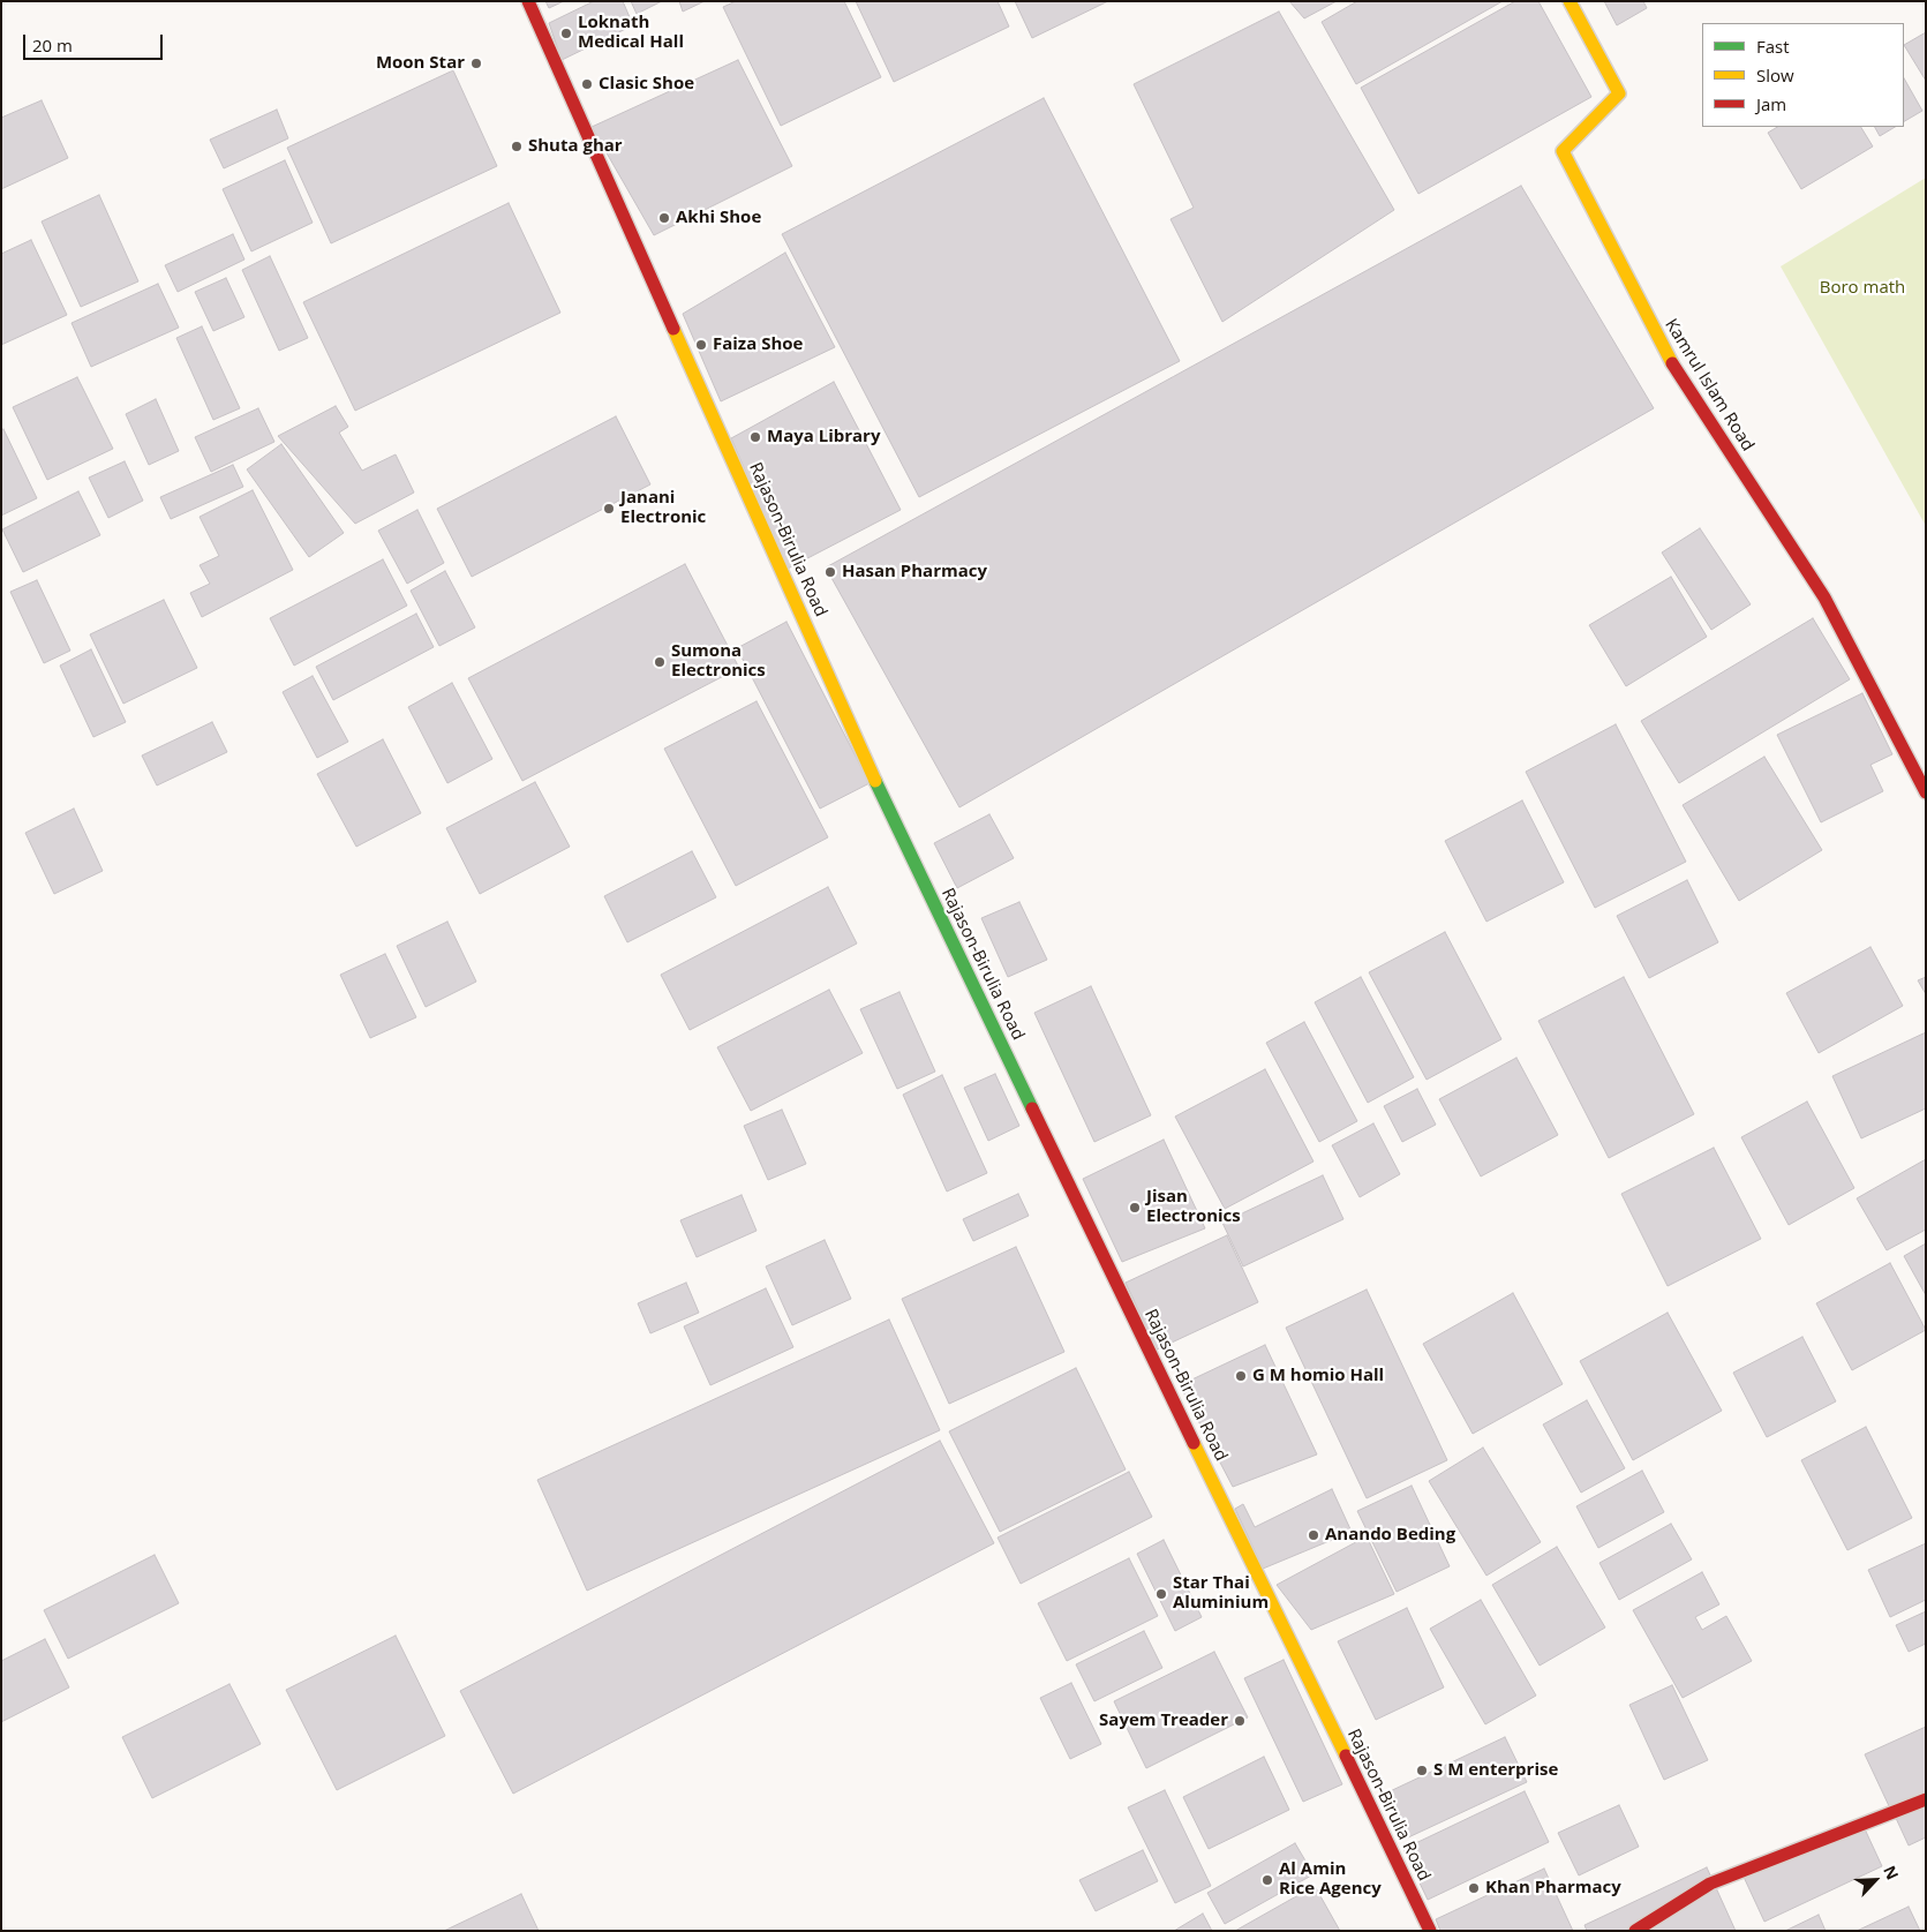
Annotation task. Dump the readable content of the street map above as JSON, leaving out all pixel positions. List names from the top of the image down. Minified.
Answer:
{"streets":{"street":["Kamrul Islam Road","Rajason-Birulia Road"]},"parks":["Boro math"],"places":["Loknath Medical Hall","Moon Star","Clasic Shoe","Shuta ghar","Akhi Shoe","Faiza Shoe","Maya Library","Janani Electronic","Hasan Pharmacy","Sumona Electronics","Jisan Electronics","G M homio Hall","Anando Beding","Star Thai Aluminium","Sayem Treader","S M enterprise","Al Amin Rice Agency","Khan Pharmacy"],"legend":["Fast","Slow","Jam"],"scale_bar":"20 m","north":"top right"}
